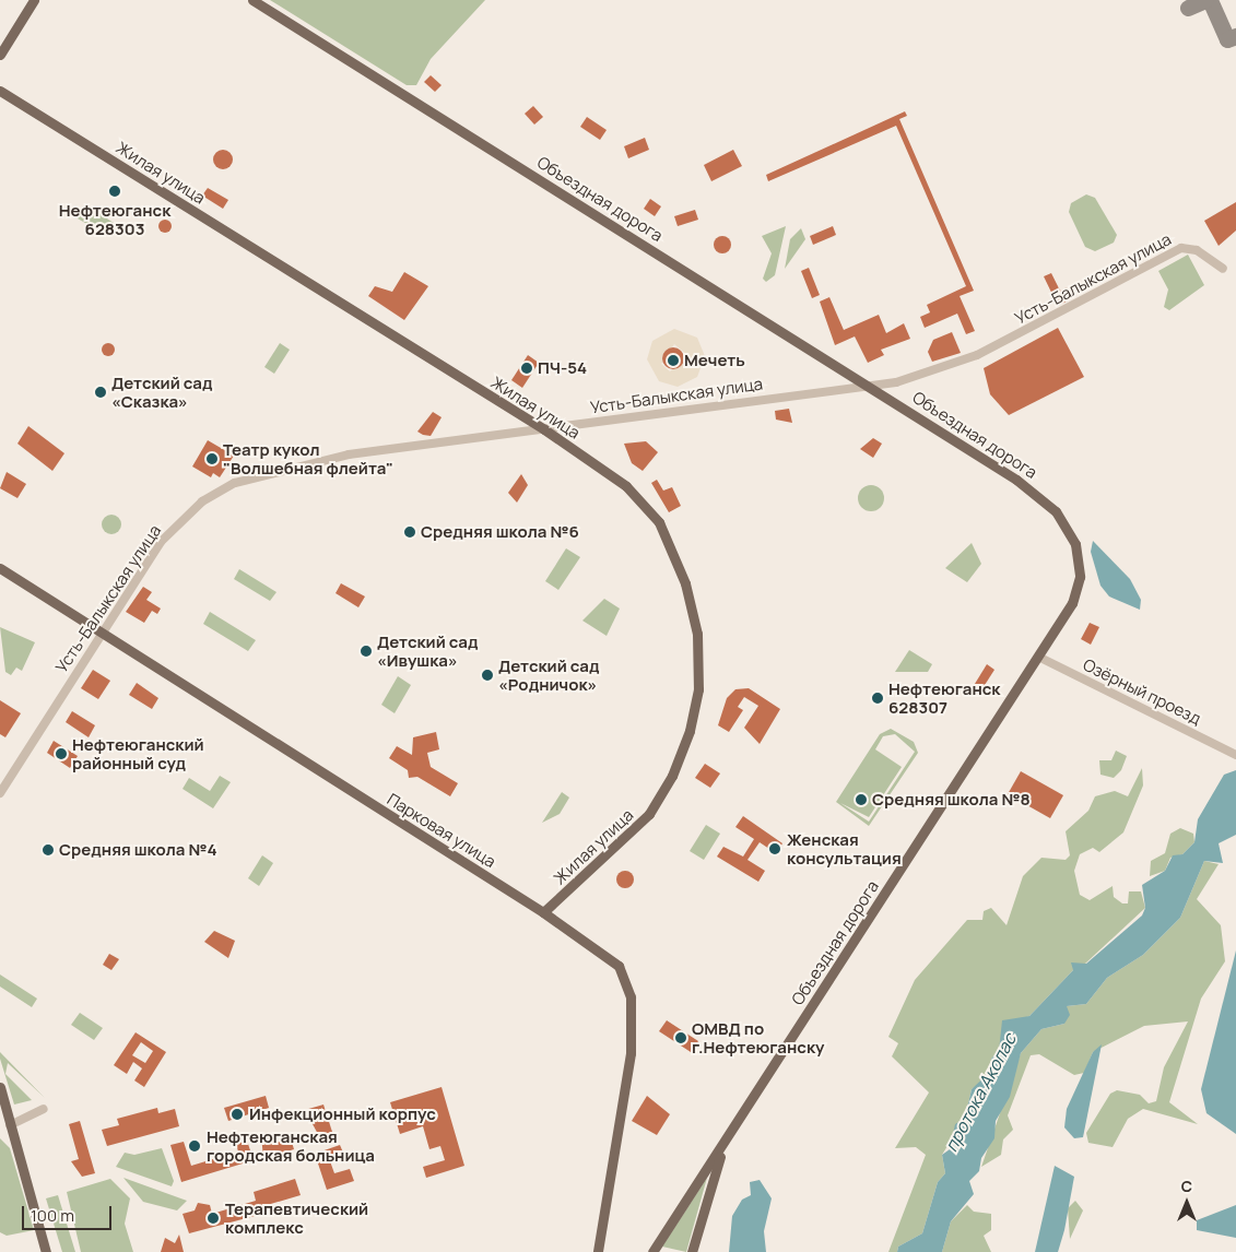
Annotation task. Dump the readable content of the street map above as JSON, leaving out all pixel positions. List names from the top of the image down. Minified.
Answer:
{"streets":{"main road":["Жилая улица","Объездная дорога","Парковая улица"],"street":["Усть-Балыкская улица","Озёрный проезд"]},"crossings":[["Жилая улица","Усть-Балыкская улица"],["Жилая улица","Парковая улица"],["Объездная дорога","Усть-Балыкская улица"],["Объездная дорога","Озёрный проезд"],["Усть-Балыкская улица","Парковая улица"]],"water":["протока Акопас"],"places":["Нефтеюганск 628303","Мечеть","ПЧ-54","Детский сад «Сказка»","Театр кукол \"Волшебная флейта\"","Средняя школа №6","Детский сад «Ивушка»","Детский сад «Родничок»","Нефтеюганск 628307","Нефтеюганский районный суд","Средняя школа №8","Женская консультация","Средняя школа №4","ОМВД по г.Нефтеюганску","Инфекционный корпус","Нефтеюганская городская больница","Терапевтический комплекс"],"scale_bar":"100 m","north":"top"}
